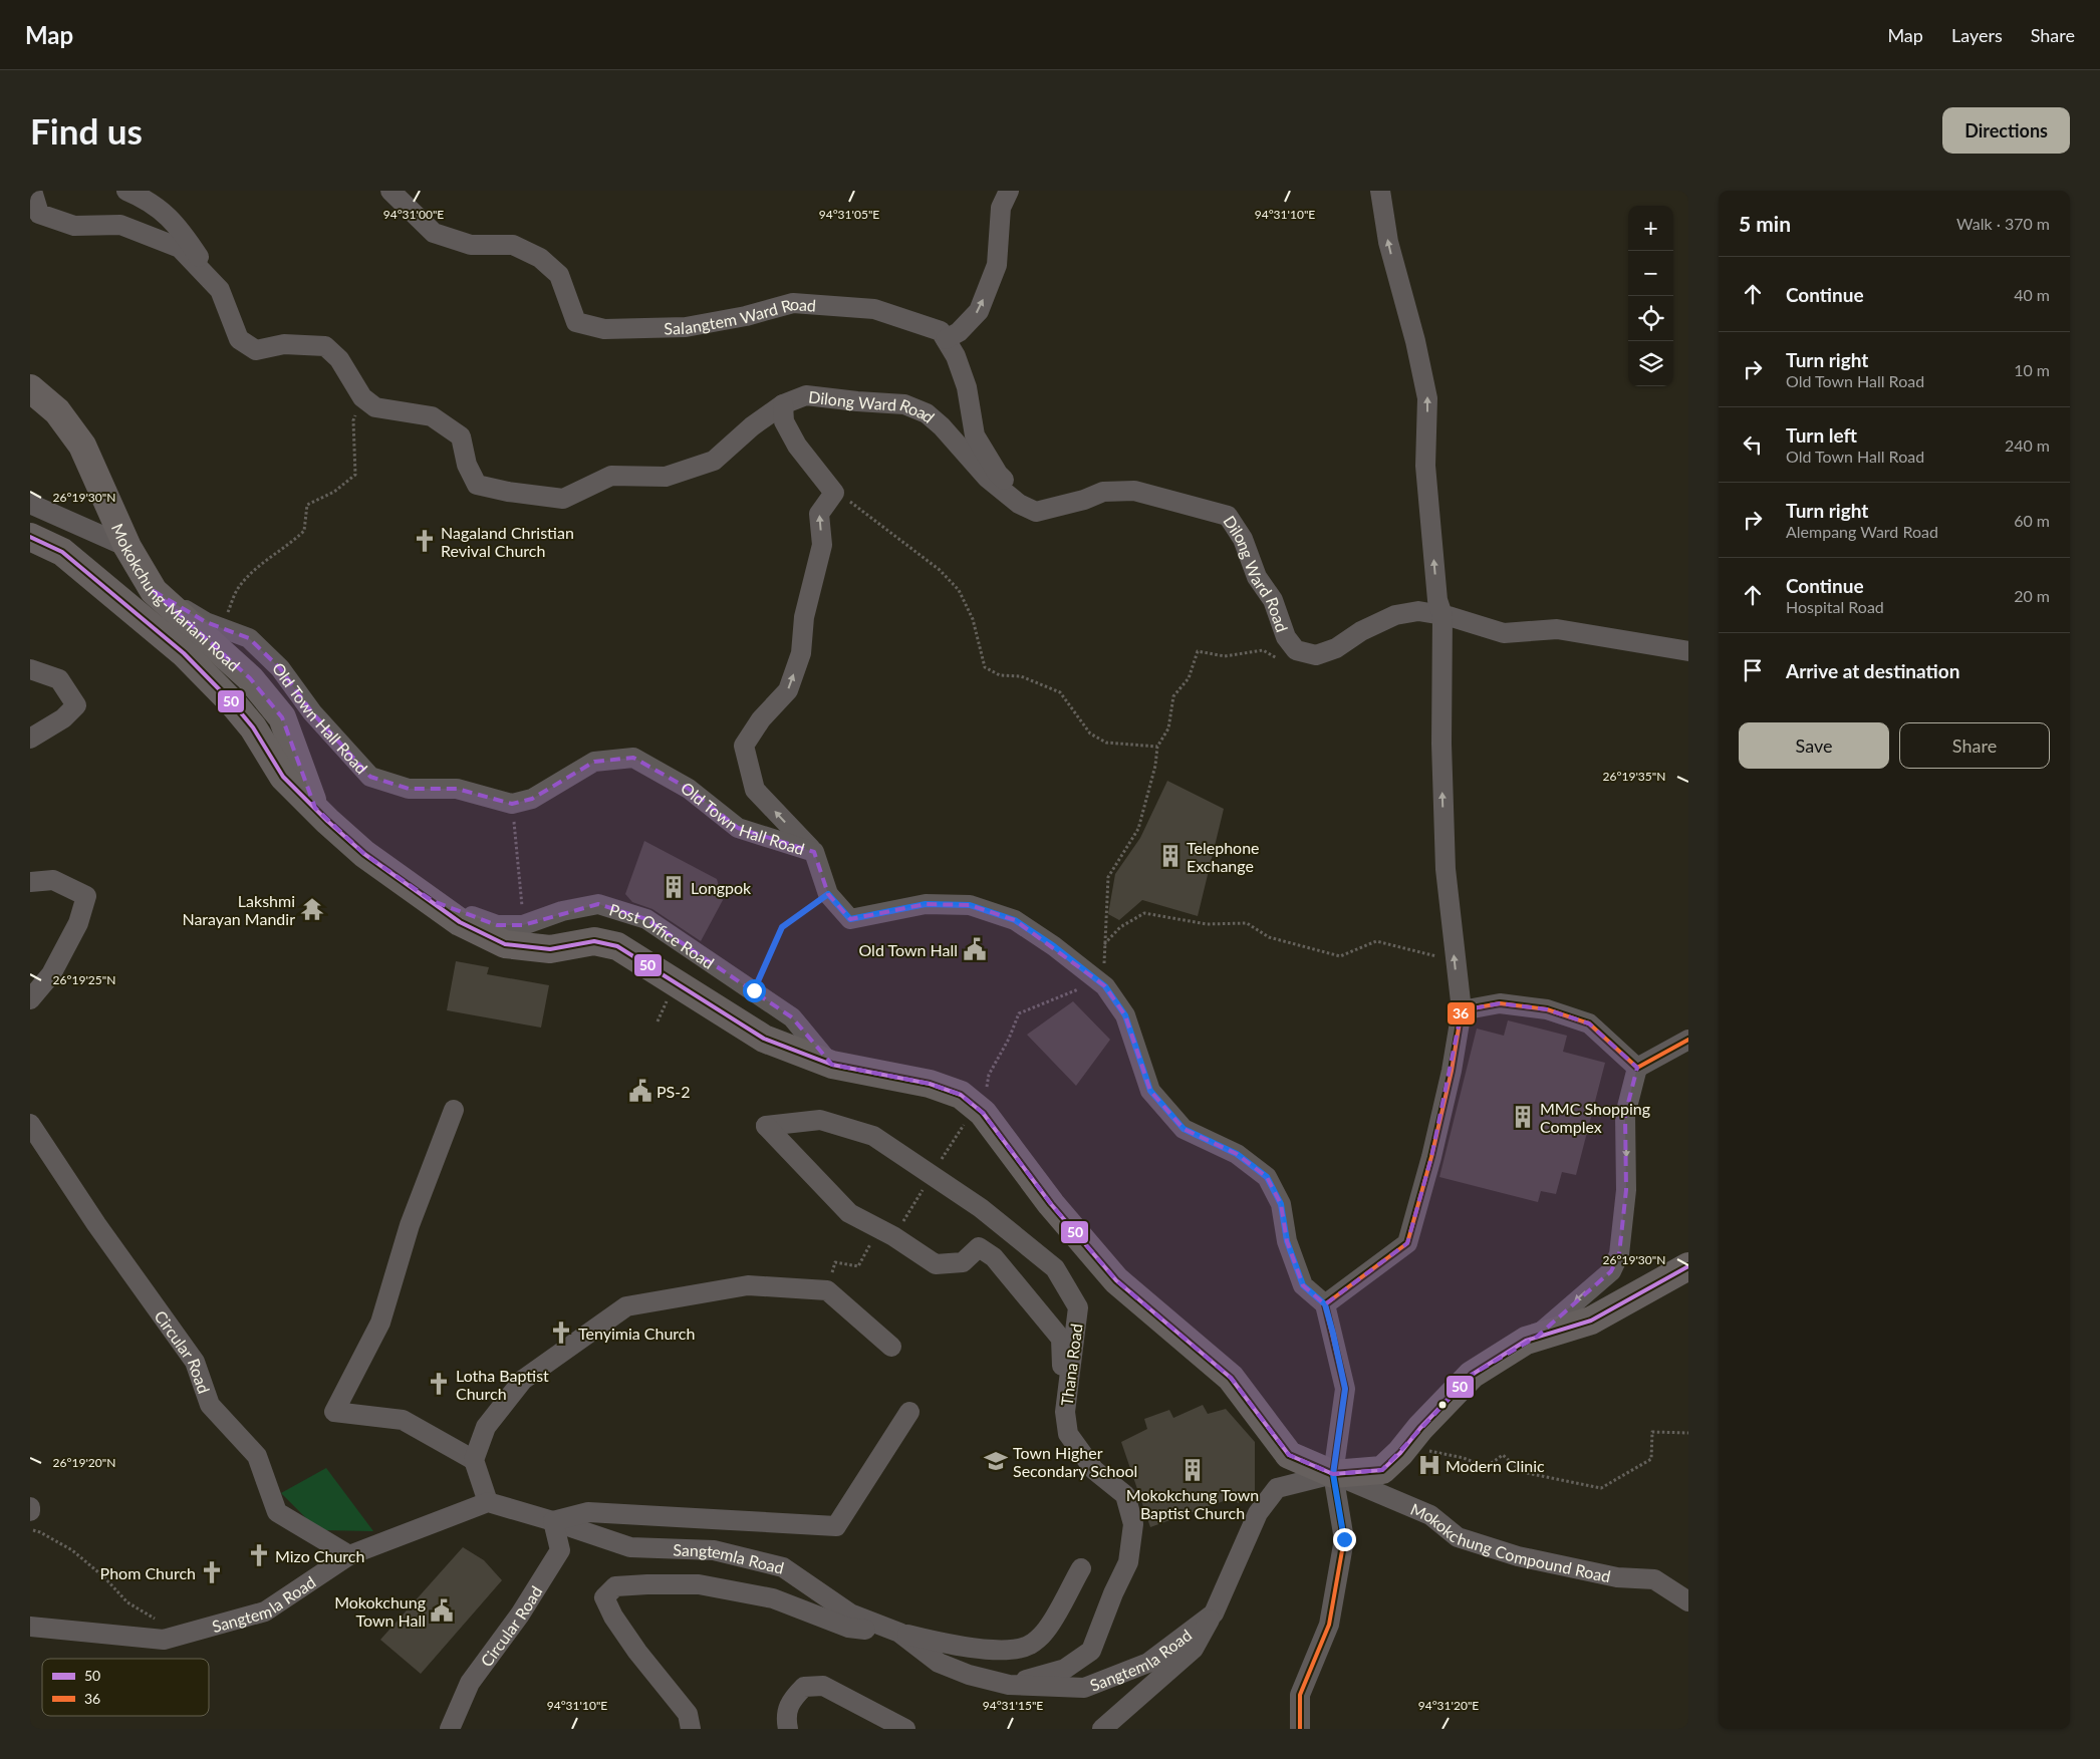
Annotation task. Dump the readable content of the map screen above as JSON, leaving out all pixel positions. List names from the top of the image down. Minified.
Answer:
{"streets":{"highway":["Mokokchung-Mariani Road"],"street":["Salangtem Ward Road","Dilong Ward Road","Old Town Hall Road","Post Office Road","Circular Road","Thana Road","Mokokchung Compound Road","Sangtemla Road"]},"crossings":[["Salangtem Ward Road","Dilong Ward Road"],["Mokokchung-Mariani Road","Old Town Hall Road"],["Circular Road","Sangtemla Road"],["Thana Road","Sangtemla Road"],["Mokokchung Compound Road","Sangtemla Road"]],"places":{"church":["Nagaland Christian Revival Church","Tenyimia Church","Lotha Baptist Church","Mizo Church","Phom Church"],"building":["Telephone Exchange","Longpok","MMC Shopping Complex","Mokokchung Town Baptist Church"],"temple":["Lakshmi Narayan Mandir"],"public building":["Old Town Hall","PS-2","Mokokchung Town Hall"],"school or university":["Town Higher Secondary School"],"hospital":["Modern Clinic"]},"lines":["transit line 50","transit line 36"],"legend":["50","36"],"page":{"header":"Map","nav":["Map","Layers","Share"],"buttons":["Directions",["Save","Share"]],"title":"Find us","heading":["5 min","Walk · 370 m"],"map_buttons":["+","−"],"list":[["Continue","40 m"],["Turn right","Old Town Hall Road","10 m"],["Turn left","Old Town Hall Road","240 m"],["Turn right","Alempang Ward Road","60 m"],["Continue","Hospital Road","20 m"],"Arrive at destination"]},"coordinates":["94°31'00\"E","94°31'05\"E","94°31'10\"E","26°19'30\"N","26°19'35\"N","26°19'25\"N","26°19'20\"N","94°31'15\"E","94°31'20\"E"]}
